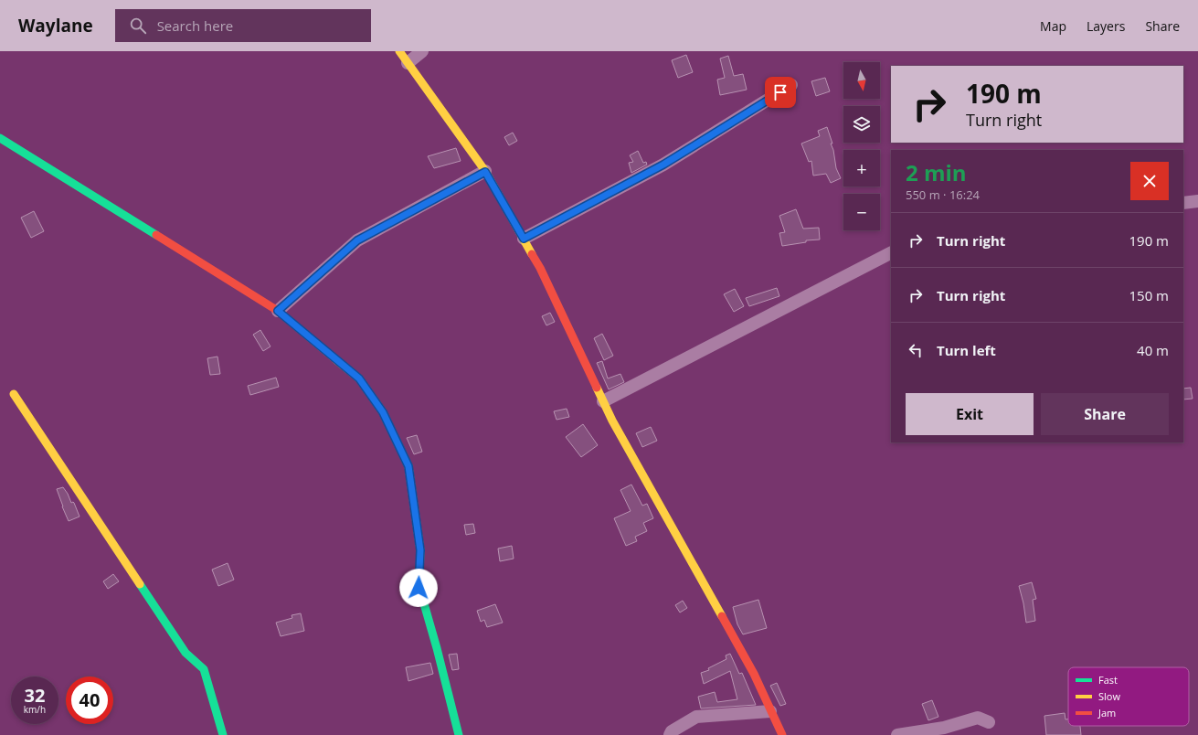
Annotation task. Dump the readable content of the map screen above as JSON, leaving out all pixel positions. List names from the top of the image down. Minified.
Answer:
{"legend":["Fast","Slow","Jam"],"north":"bottom","page":{"header":"Waylane","search":"Search here","nav":["Map","Layers","Share"],"map_buttons":["+","−"],"turn":["190 m","Turn right"],"heading":["2 min","550 m · 16:24"],"list":[{"name":"Turn right","value":"190 m"},{"name":"Turn right","value":"150 m"},{"name":"Turn left","value":"40 m"}],"buttons":["Exit","Share"],"speed":"32 km/h","limit":"40"}}
